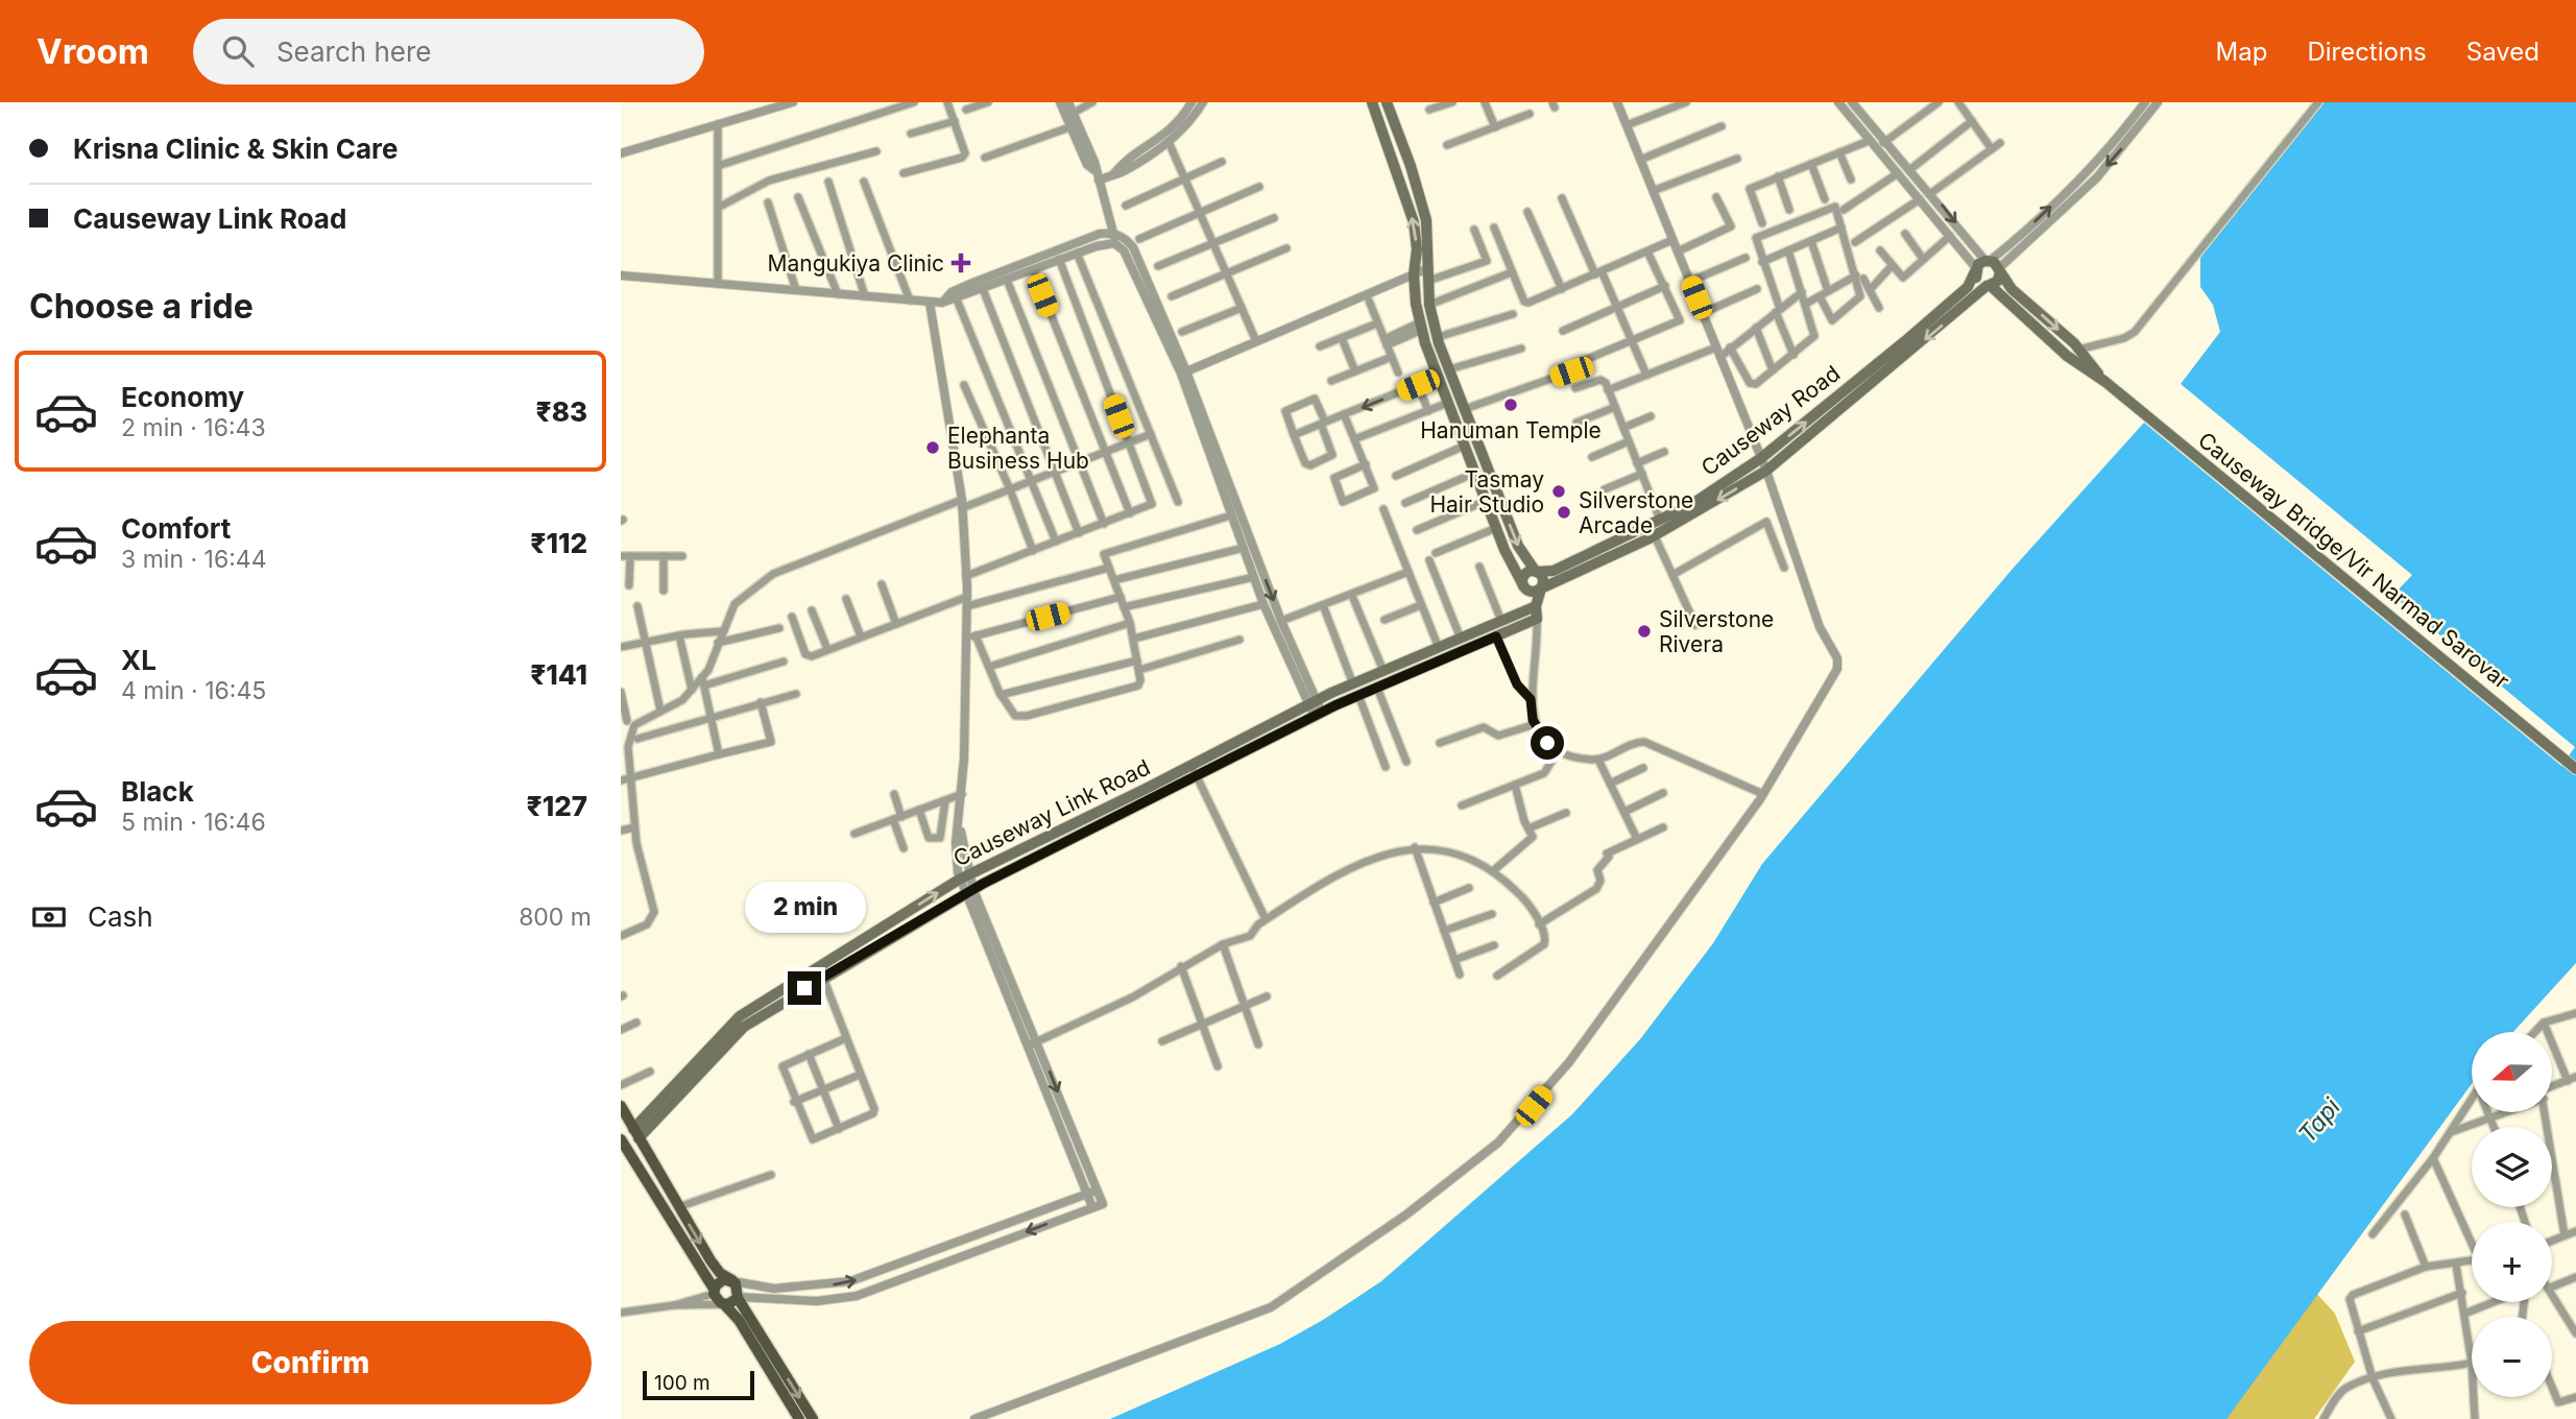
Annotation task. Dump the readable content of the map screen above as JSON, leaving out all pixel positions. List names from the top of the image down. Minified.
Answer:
{"streets":{"main road":["Causeway Road","Causeway Bridge/Vir Narmad Sarovar","Causeway Link Road"]},"water":["Tapi"],"places":{"health":["Mangukiya Clinic"],"other":["Hanuman Temple","Elephanta Business Hub","Tasmay Hair Studio","Silverstone Arcade","Silverstone Rivera"]},"scale_bar":"100 m","north":"left","page":{"header":"Vroom","search":"Search here","nav":["Map","Directions","Saved"],"banner":["Krisna Clinic & Skin Care","Causeway Link Road"],"heading":"Choose a ride","list":[{"name":"Economy","note":"2 min · 16:43","value":"₹83"},{"name":"Comfort","note":"3 min · 16:44","value":"₹112"},{"name":"XL","note":"4 min · 16:45","value":"₹141"},{"name":"Black","note":"5 min · 16:46","value":"₹127"}],"pay":["Cash","800 m"],"bubble":"2 min","map_buttons":["+","−"],"buttons":"Confirm","scale":"100 m"}}
